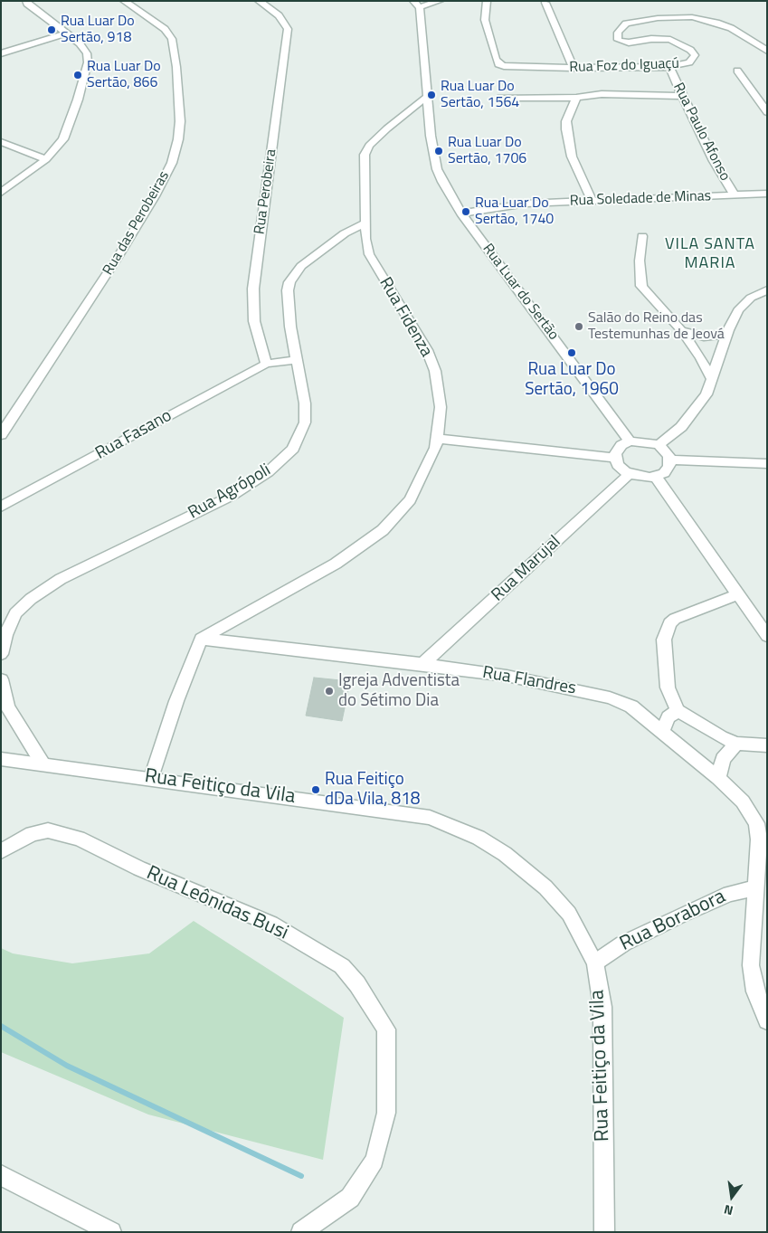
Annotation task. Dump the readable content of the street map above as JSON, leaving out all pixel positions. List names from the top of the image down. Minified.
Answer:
{"streets":{"street":["Rua Foz do Iguaçú","Rua Paulo Afonso","Rua Perobeira","Rua Soledade de Minas","Rua das Perobeiras","Rua Luar do Sertão","Rua Fidenza","Rua Fasano","Rua Agrópoli","Rua Marujal","Rua Flandres","Rua Feitiço da Vila","Rua Leônidas Busi","Rua Borabora"]},"crossings":[["Rua Foz do Iguaçú","Rua Paulo Afonso"],["Rua Paulo Afonso","Rua Soledade de Minas"],["Rua Perobeira","Rua Fasano"],["Rua Soledade de Minas","Rua Luar do Sertão"],["Rua Luar do Sertão","Rua Fidenza"],["Rua Luar do Sertão","Rua Marujal"],["Rua Fidenza","Rua Agrópoli"],["Rua Fidenza","Rua Flandres"],["Rua Marujal","Rua Flandres"],["Rua Flandres","Rua Borabora"],["Rua Feitiço da Vila","Rua Borabora"]],"districts":["VILA SANTA MARIA"],"places":["Rua Luar Do Sertão, 918","Rua Luar Do Sertão, 866","Rua Luar Do Sertão, 1564","Rua Luar Do Sertão, 1706","Rua Luar Do Sertão, 1740","Salão do Reino das Testemunhas de Jeová","Rua Luar Do Sertão, 1960","Igreja Adventista do Sétimo Dia","Rua Feitiço dDa Vila, 818"],"north":"bottom"}
